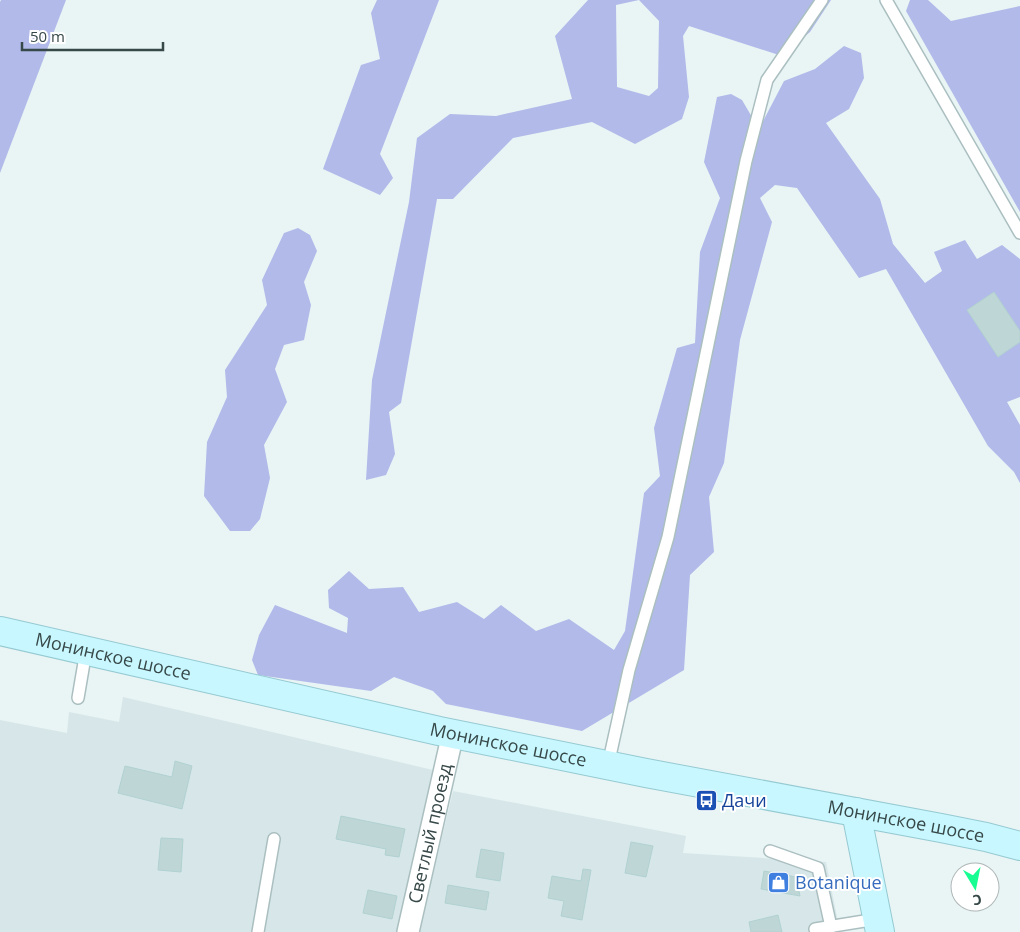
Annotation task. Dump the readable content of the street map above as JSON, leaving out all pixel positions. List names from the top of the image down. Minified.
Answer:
{"streets":{"main road":["Монинское шоссе"],"street":["Светлый проезд"]},"crossings":[["Монинское шоссе","Светлый проезд"]],"places":{"bus stop":["Дачи"],"shop":["Botanique"]},"scale_bar":"50 m","north":"bottom"}
